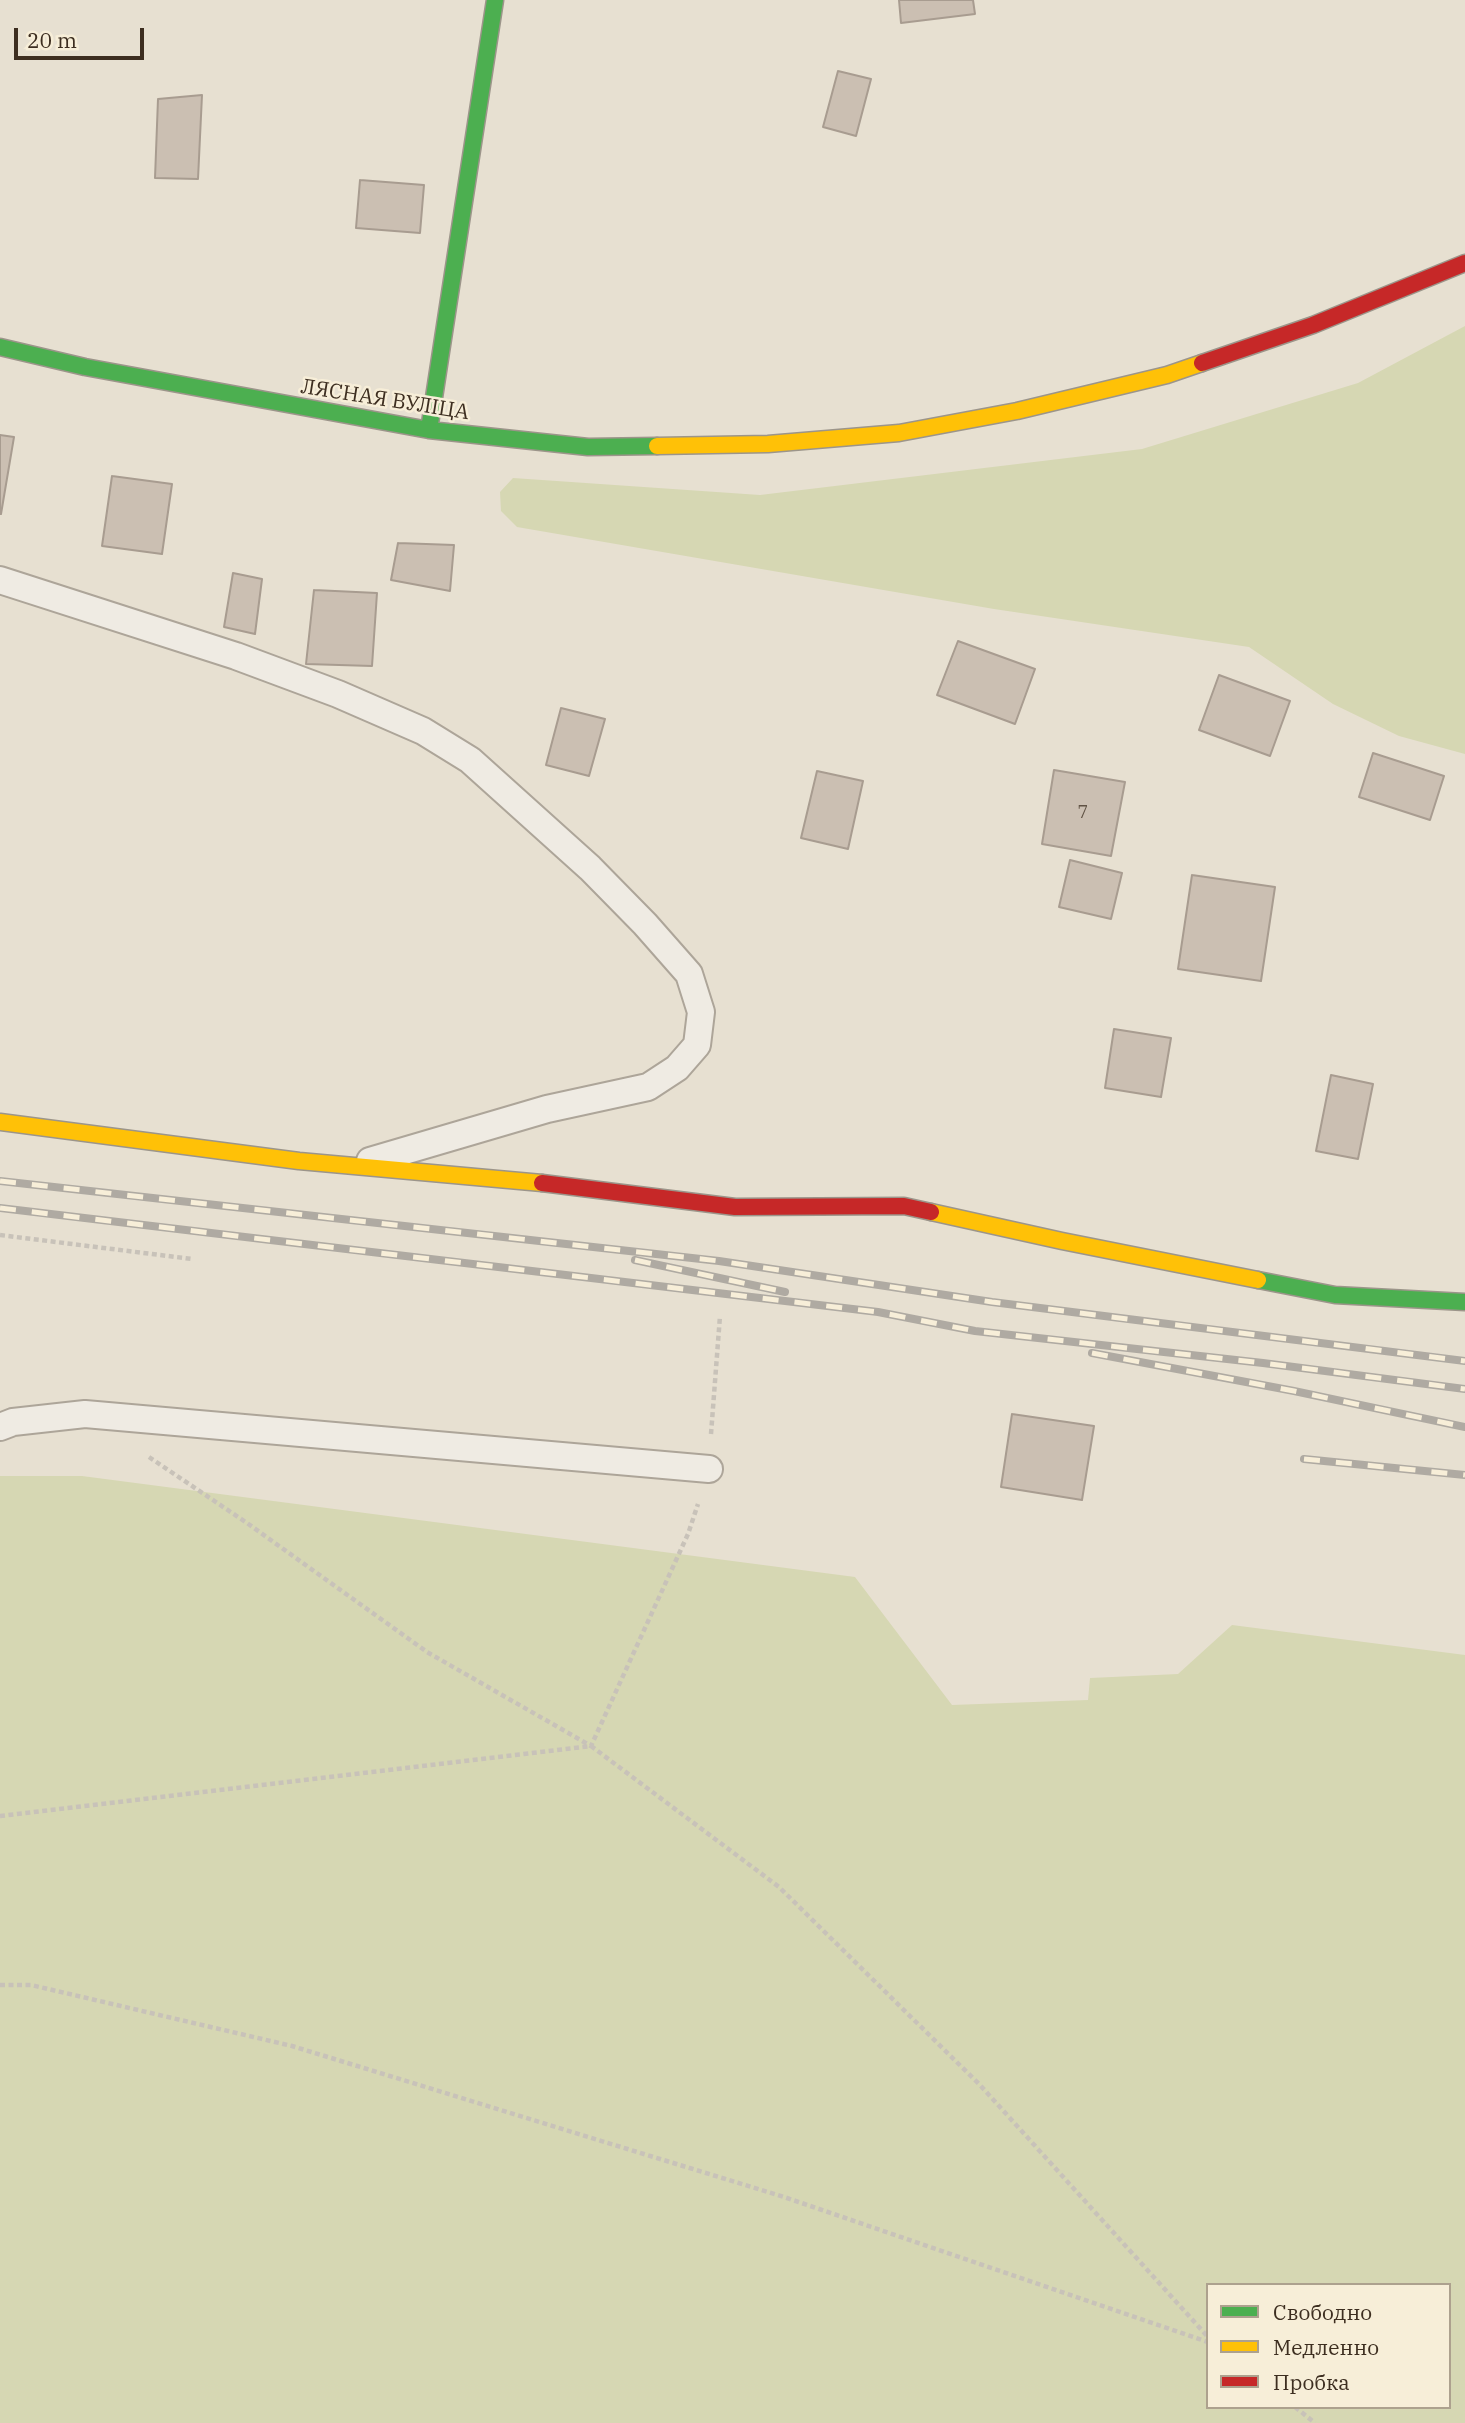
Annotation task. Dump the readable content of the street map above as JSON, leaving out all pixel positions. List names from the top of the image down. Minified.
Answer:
{"streets":{"street":["ЛЯСНАЯ ВУЛІЦА"]},"house_numbers":["7"],"legend":["Свободно","Медленно","Пробка"],"scale_bar":"20 m"}
